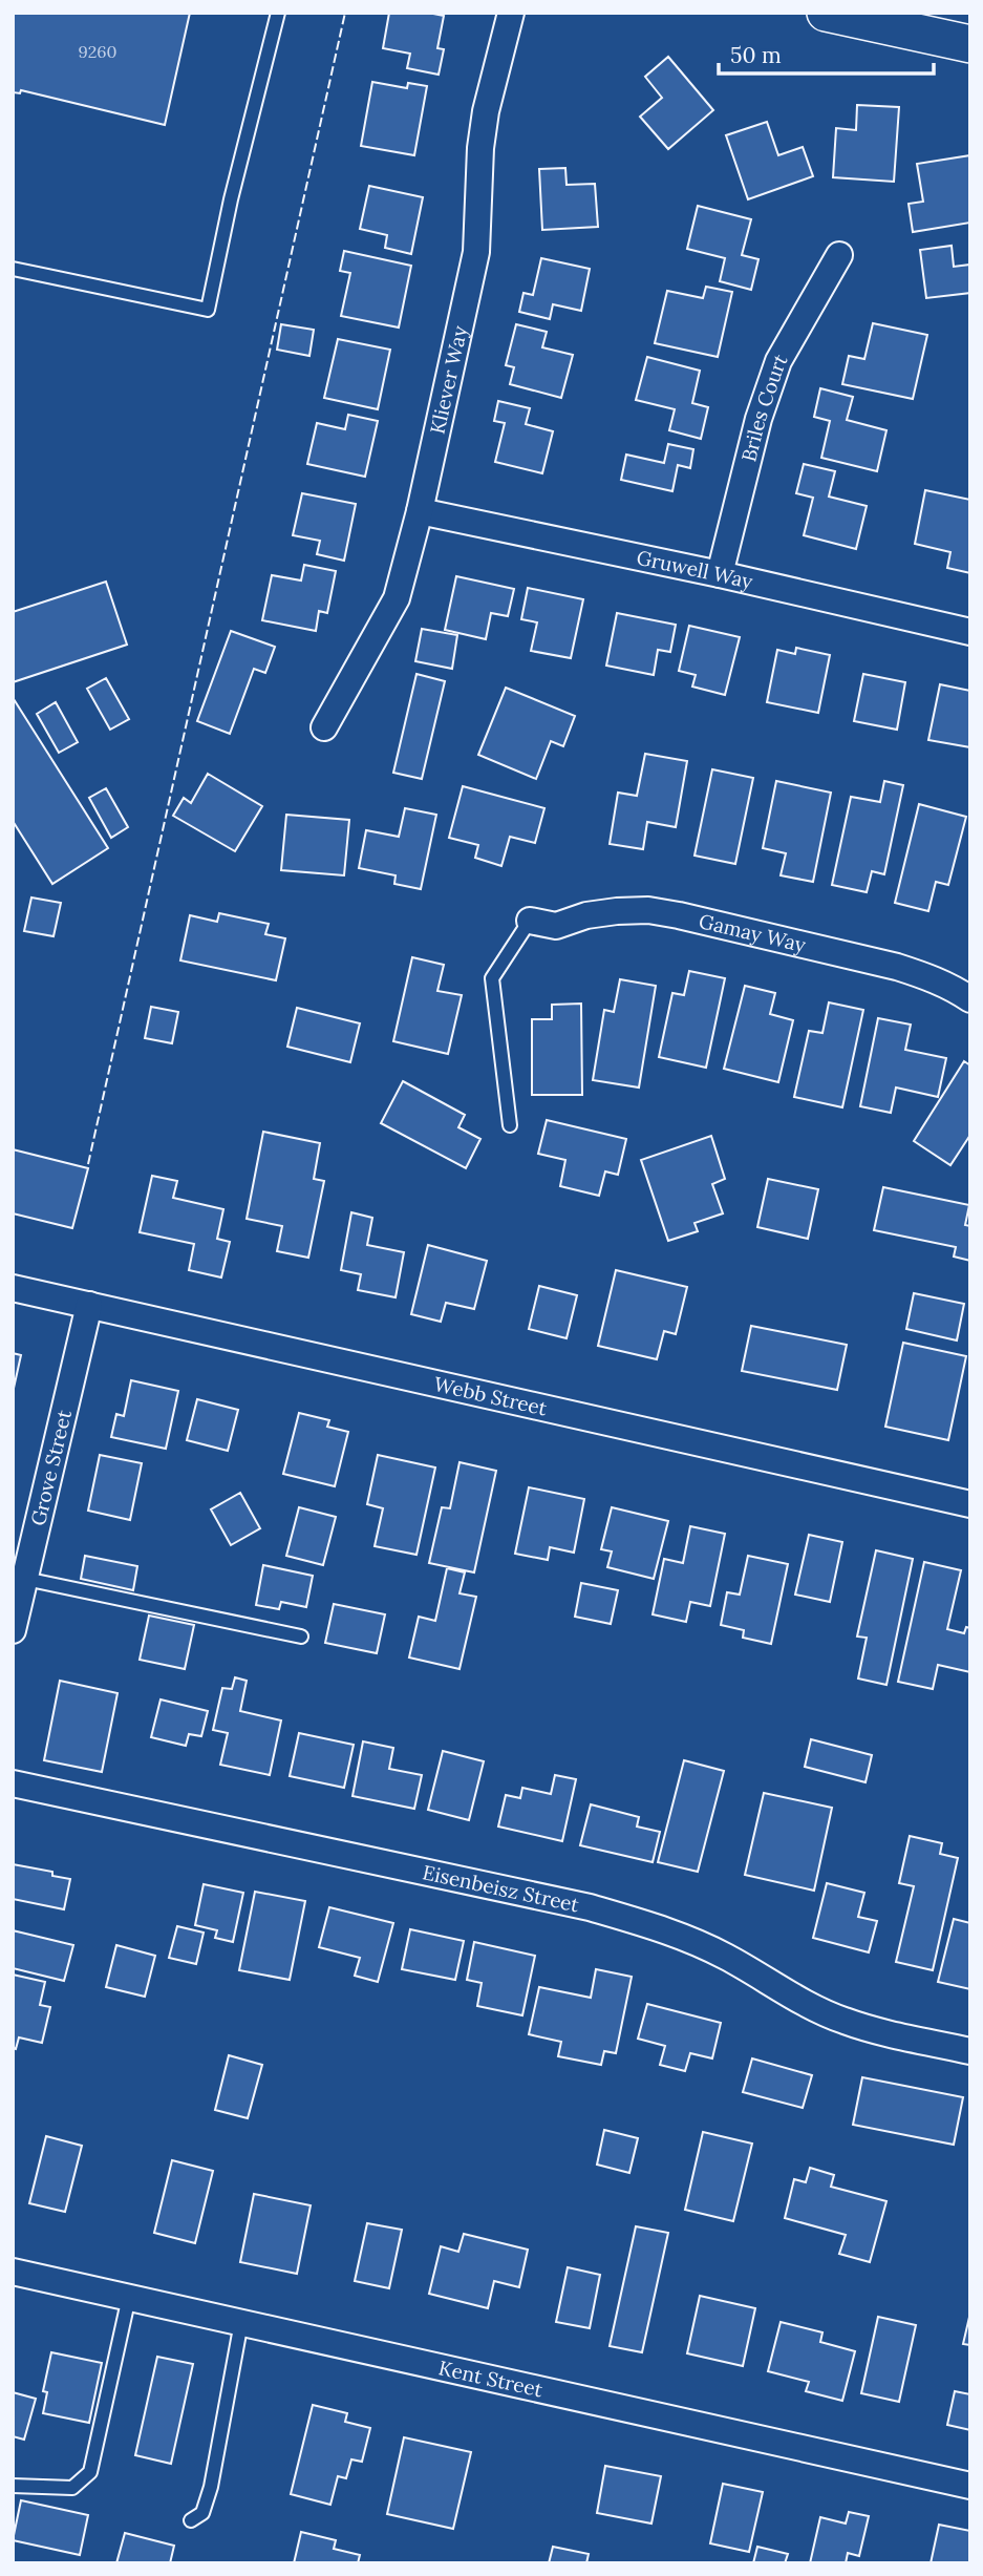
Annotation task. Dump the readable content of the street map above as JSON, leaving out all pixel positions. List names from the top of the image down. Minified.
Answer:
{"streets":{"street":["Kliever Way","Briles Court","Gruwell Way","Gamay Way","Webb Street","Grove Street","Eisenbeisz Street","Kent Street"]},"crossings":[["Kliever Way","Gruwell Way"],["Briles Court","Gruwell Way"],["Webb Street","Grove Street"]],"house_numbers":["9260"],"scale_bar":"50 m"}
